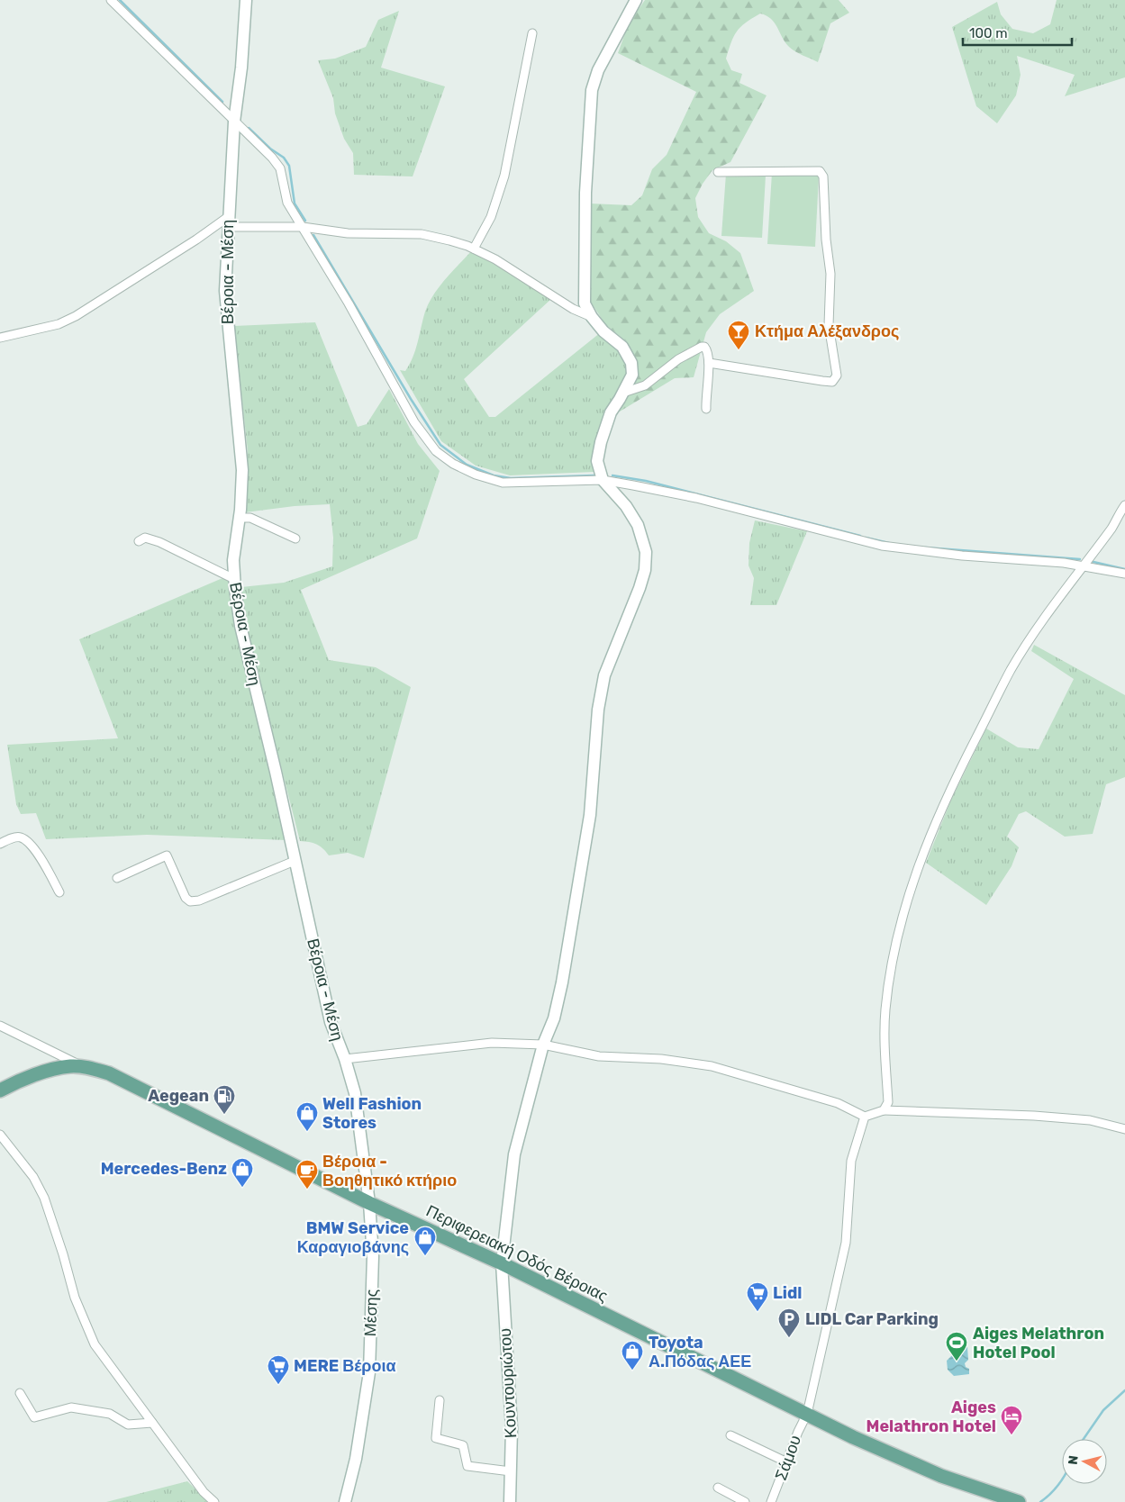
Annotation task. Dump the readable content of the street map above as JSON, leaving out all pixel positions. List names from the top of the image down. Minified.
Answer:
{"streets":{"main road":["Περιφερειακή Οδός Βέροιας"],"street":["Βέροια - Μέση","Μέσης","Κουντουριώτου","Σάμου"]},"crossings":[["Βέροια - Μέση","Περιφερειακή Οδός Βέροιας"],["Βέροια - Μέση","Μέσης"],["Περιφερειακή Οδός Βέροιας","Μέσης"],["Περιφερειακή Οδός Βέροιας","Κουντουριώτου"],["Περιφερειακή Οδός Βέροιας","Σάμου"]],"places":{"bar":["Κτήμα Αλέξανδρος"],"fuel station":["Aegean"],"shop":["Well Fashion Stores","Mercedes-Benz","BMW Service Καραγιοβάνης","Toyota Α.Πόδας ΑΕΕ"],"cafe":["Βέροια - Βοηθητικό κτήριο"],"supermarket":["Lidl","MERE Βέροια"],"parking":["LIDL Car Parking"],"sports":["Aiges Melathron Hotel Pool"],"hotel":["Aiges Melathron Hotel"]},"scale_bar":"100 m","north":"left"}
